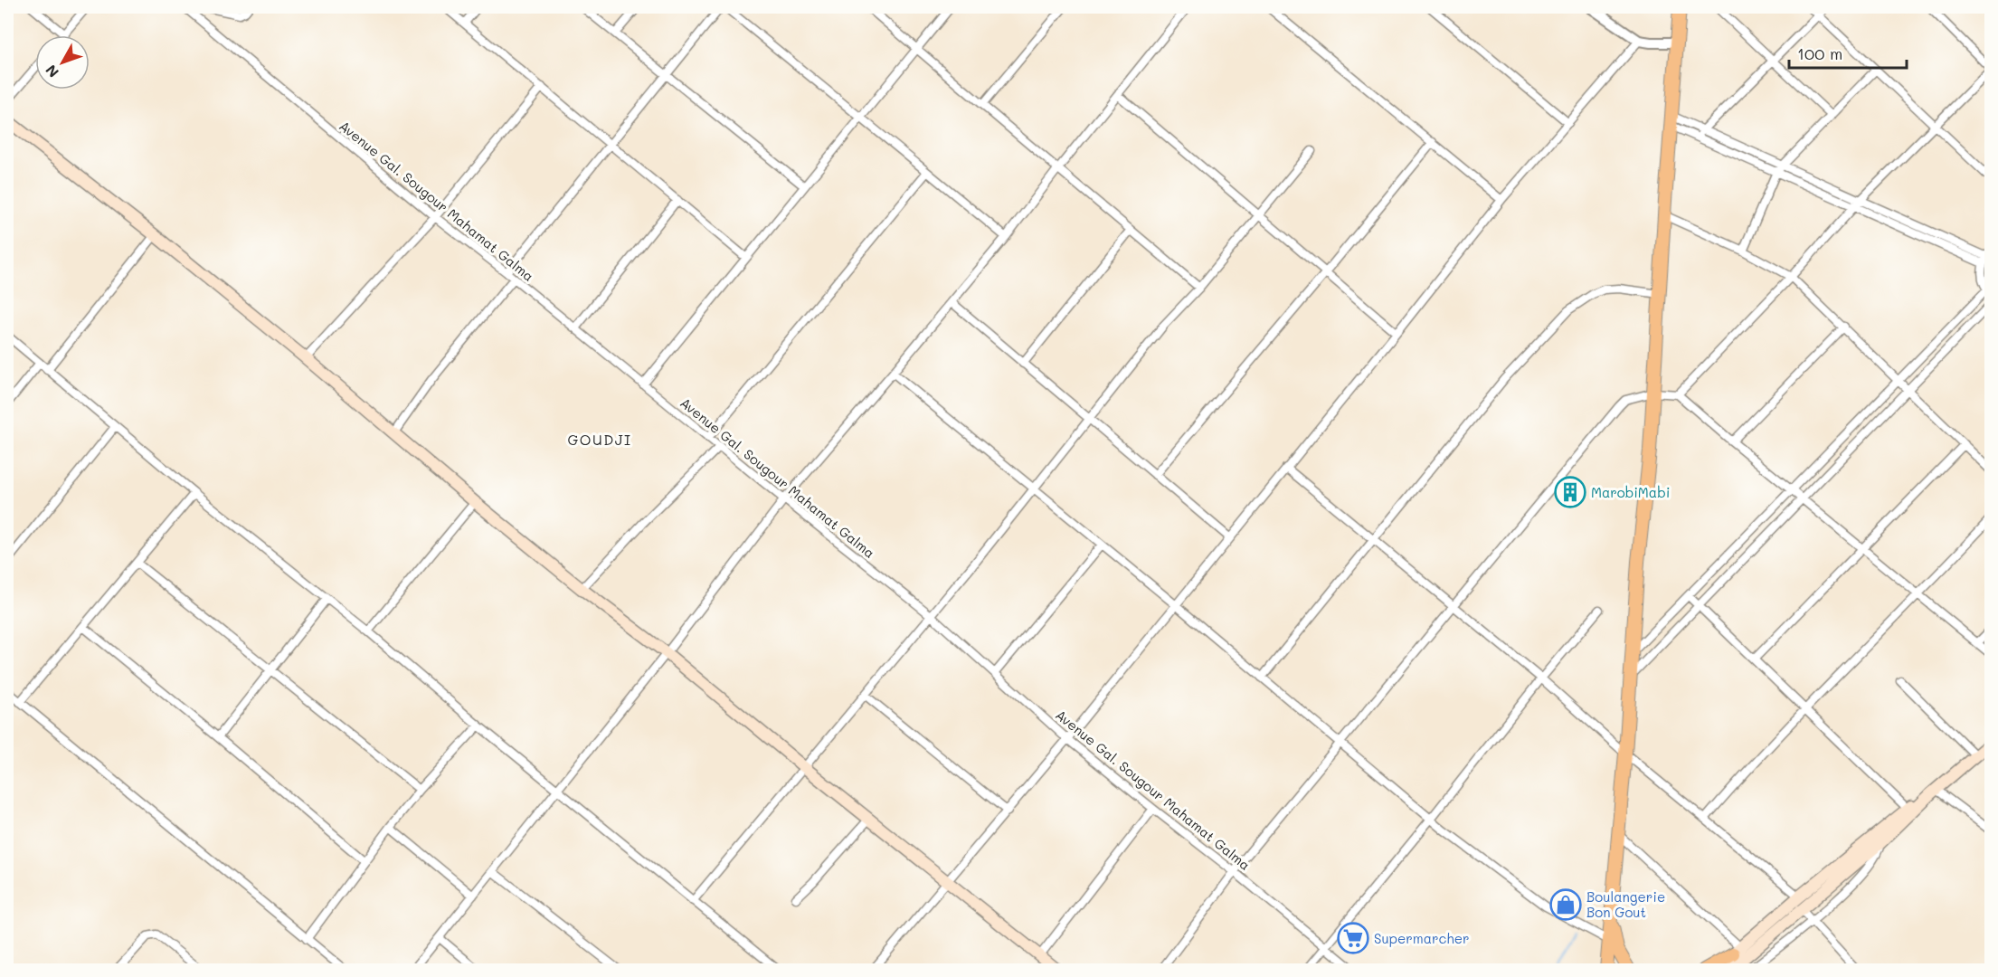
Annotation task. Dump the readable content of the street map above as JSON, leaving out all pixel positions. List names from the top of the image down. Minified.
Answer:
{"streets":{"street":["Avenue Gal. Sougour Mahamat Galma"]},"districts":["GOUDJI"],"places":{"building":["MarobiMabi"],"shop":["Boulangerie Bon Gout"],"supermarket":["Supermarcher"]},"scale_bar":"100 m","north":"bottom left"}
